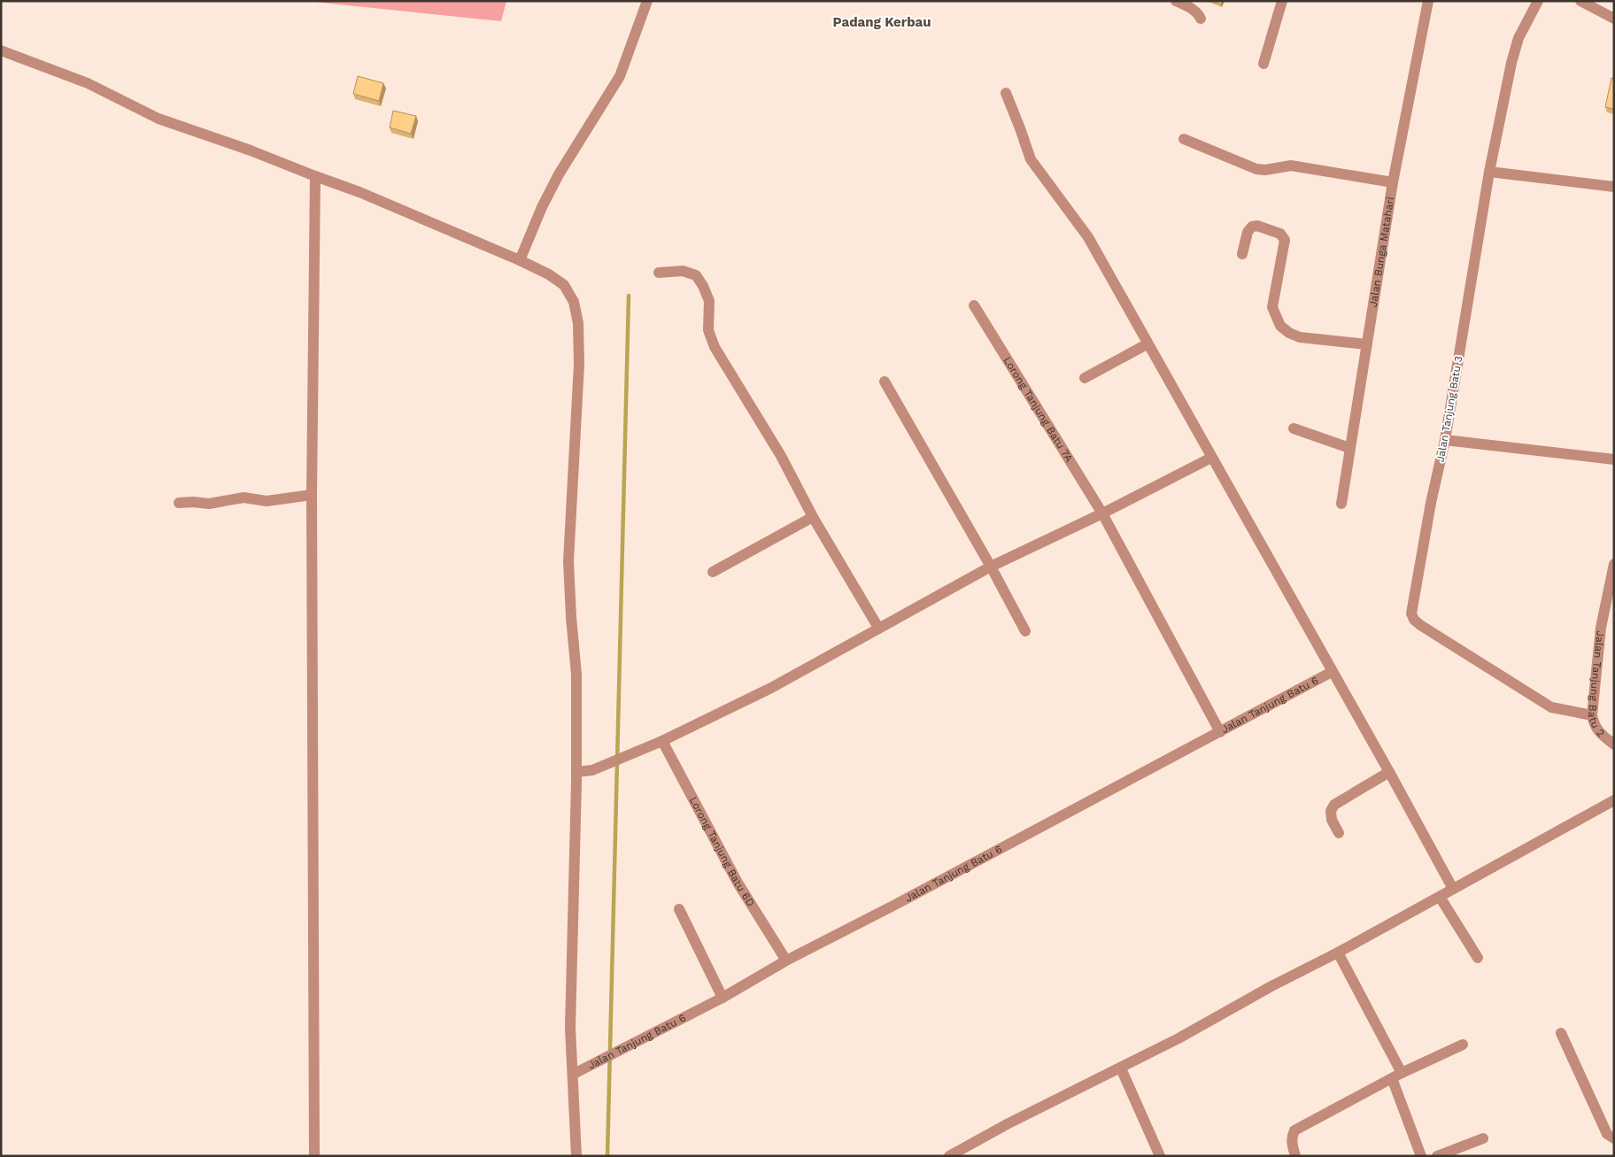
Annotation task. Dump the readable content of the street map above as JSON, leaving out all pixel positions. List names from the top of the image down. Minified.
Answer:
{"streets":{"street":["Jalan Bunga Matahari","Lorong Tanjung Batu 7A","Jalan Tanjung Batu 3","Jalan Tanjung Batu 2","Jalan Tanjung Batu 6","Lorong Tanjung Batu 6D"]},"crossings":[["Lorong Tanjung Batu 7A","Jalan Tanjung Batu 6"],["Jalan Tanjung Batu 3","Jalan Tanjung Batu 2"],["Jalan Tanjung Batu 6","Lorong Tanjung Batu 6D"]],"districts":["Padang Kerbau"]}
